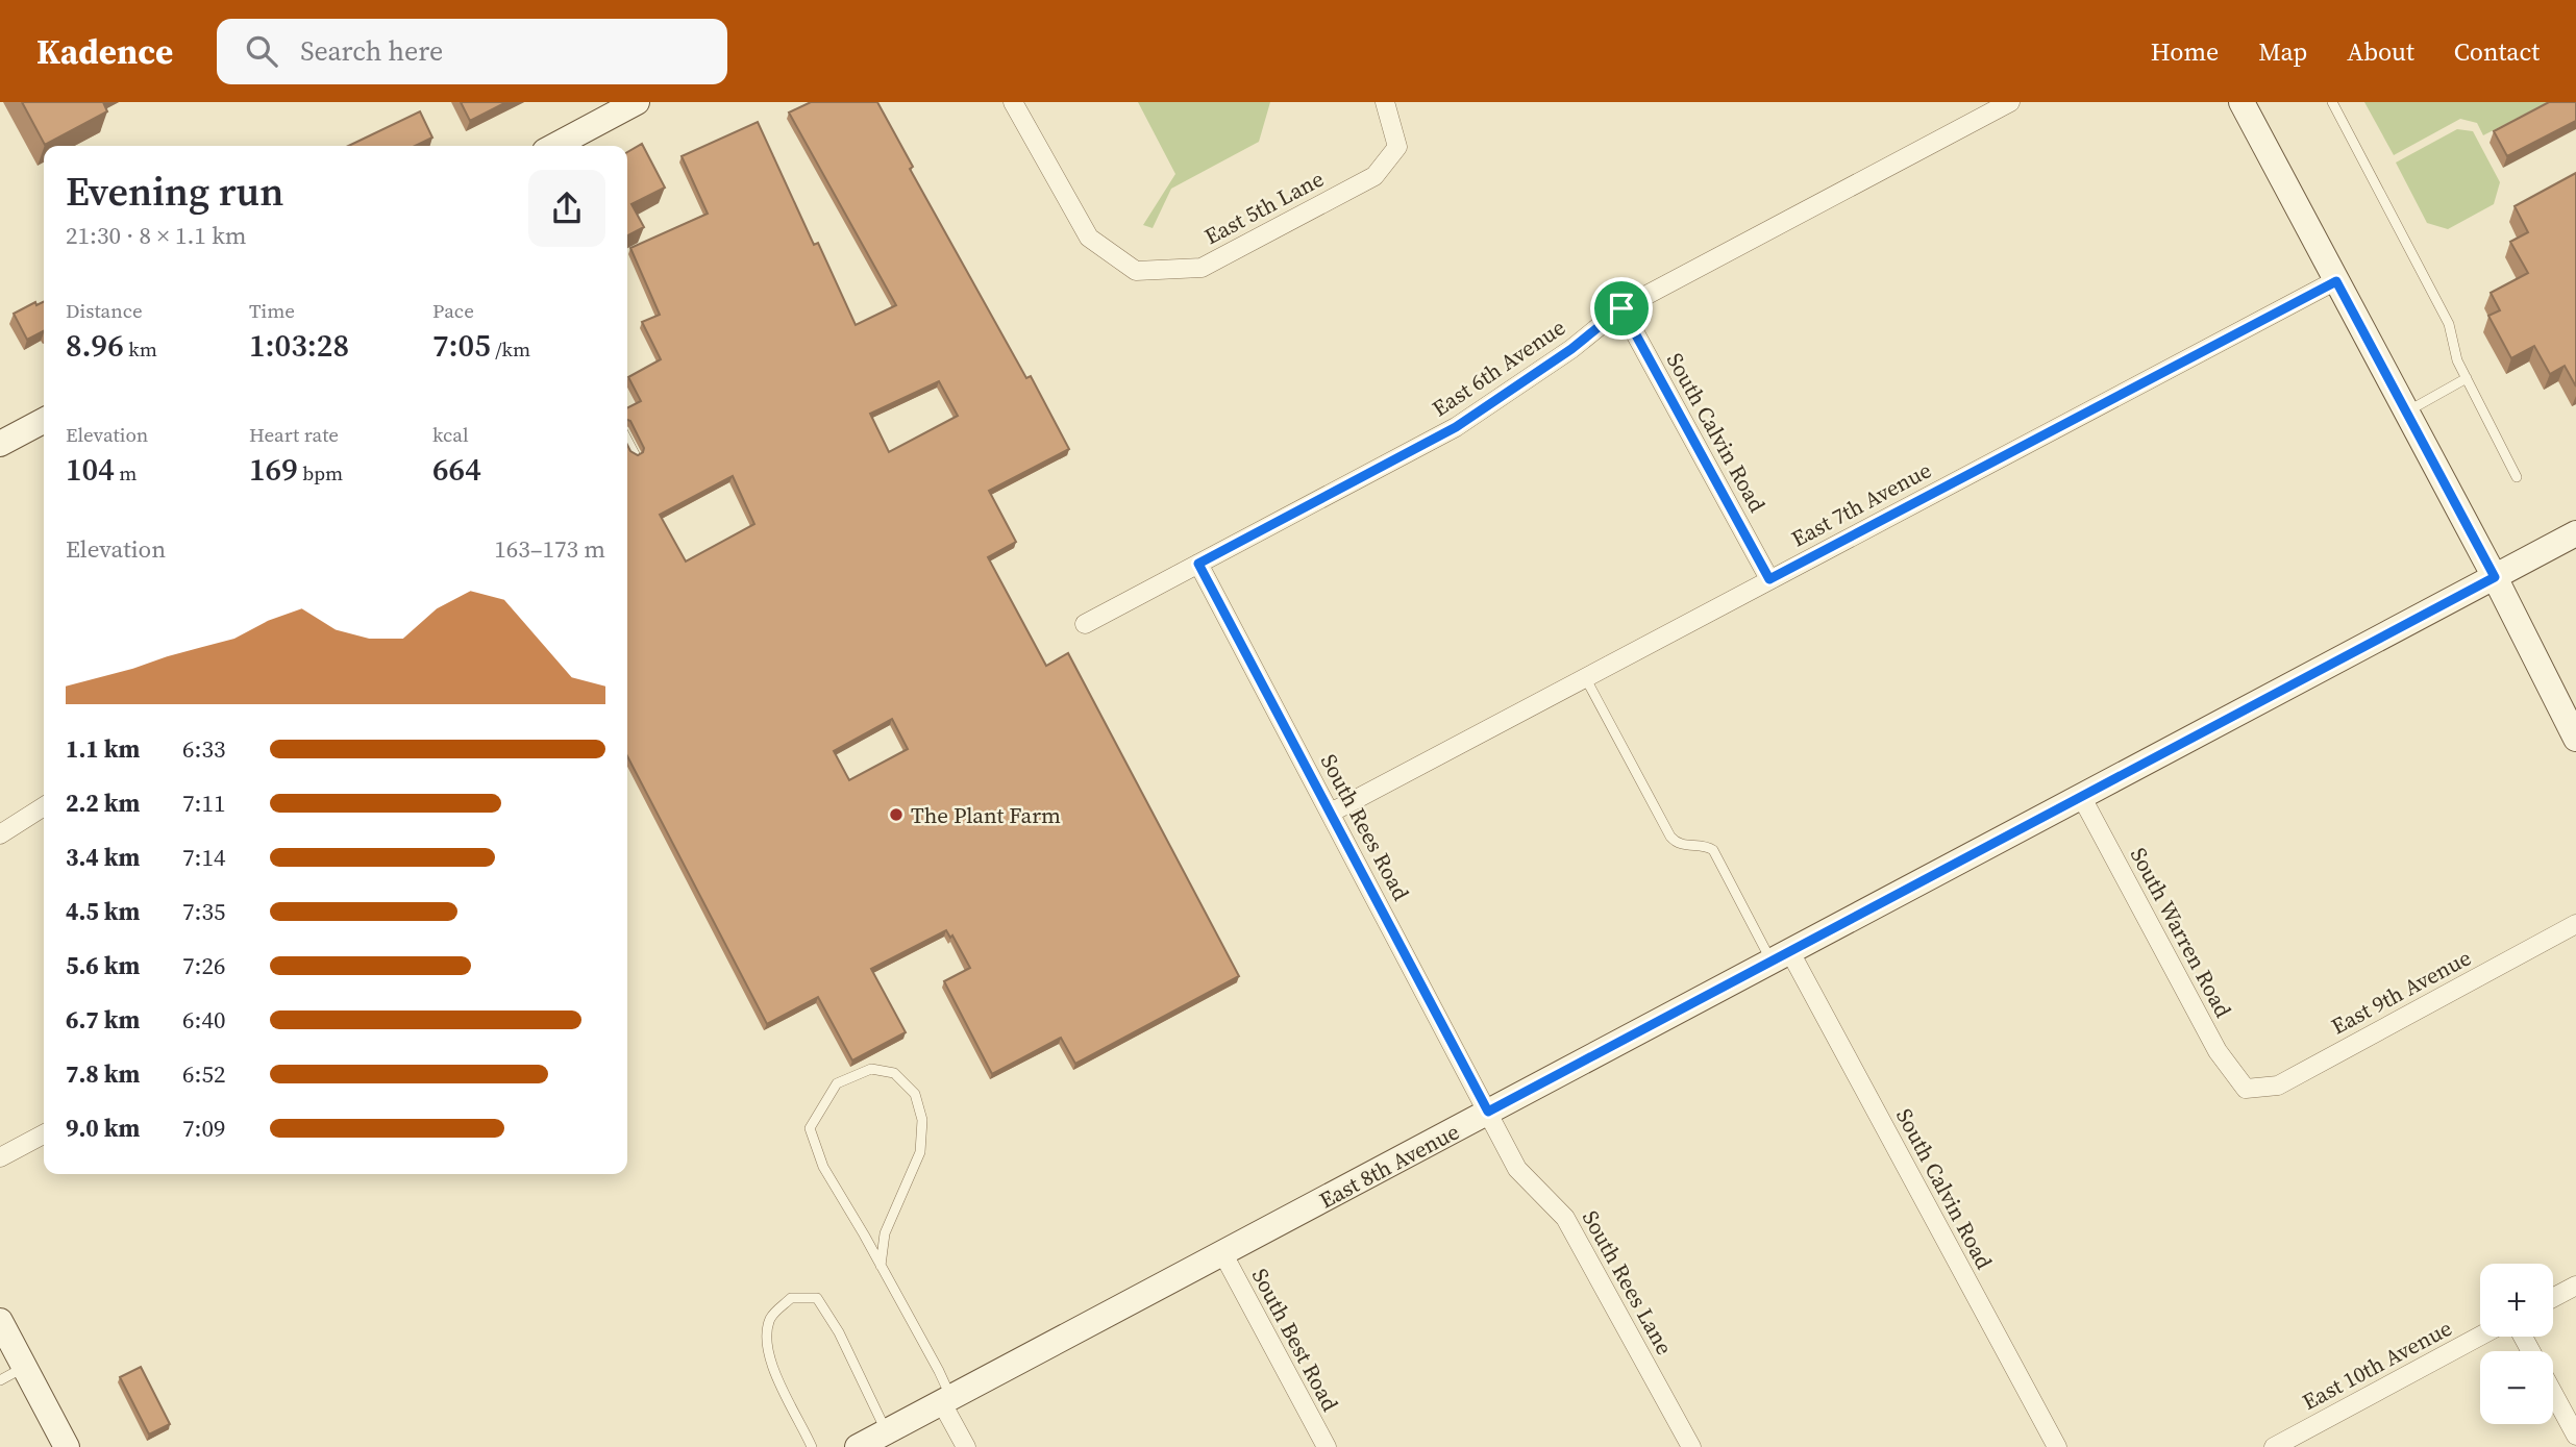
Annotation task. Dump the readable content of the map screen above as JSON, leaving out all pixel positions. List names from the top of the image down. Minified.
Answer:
{"streets":{"street":["East 5th Lane","East 6th Avenue","South Calvin Road","East 7th Avenue","South Rees Road","South Warren Road","East 9th Avenue","East 8th Avenue","South Rees Lane","South Best Road","East 10th Avenue"]},"crossings":[["East 6th Avenue","South Calvin Road"],["East 6th Avenue","South Rees Road"],["South Calvin Road","East 7th Avenue"],["South Calvin Road","East 8th Avenue"],["East 7th Avenue","South Rees Road"],["South Rees Road","East 8th Avenue"],["South Rees Road","South Rees Lane"],["South Warren Road","East 9th Avenue"],["South Warren Road","East 8th Avenue"],["East 8th Avenue","South Rees Lane"],["East 8th Avenue","South Best Road"]],"places":["The Plant Farm"],"page":{"header":"Kadence","search":"Search here","nav":["Home","Map","About","Contact"],"heading":["Evening run","21:30 · 8 × 1.1 km"],"stats":[["Distance","8.96 km"],["Time","1:03:28"],["Pace","7:05 /km"],["Elevation","104 m"],["Heart rate","169 bpm"],["kcal","664"]],"chart":["Elevation","163–173 m"],"list":[{"name":"1.1 km","note":"6:33"},{"name":"2.2 km","note":"7:11"},{"name":"3.4 km","note":"7:14"},{"name":"4.5 km","note":"7:35"},{"name":"5.6 km","note":"7:26"},{"name":"6.7 km","note":"6:40"},{"name":"7.8 km","note":"6:52"},{"name":"9.0 km","note":"7:09"}],"map_buttons":["+","−"]}}
